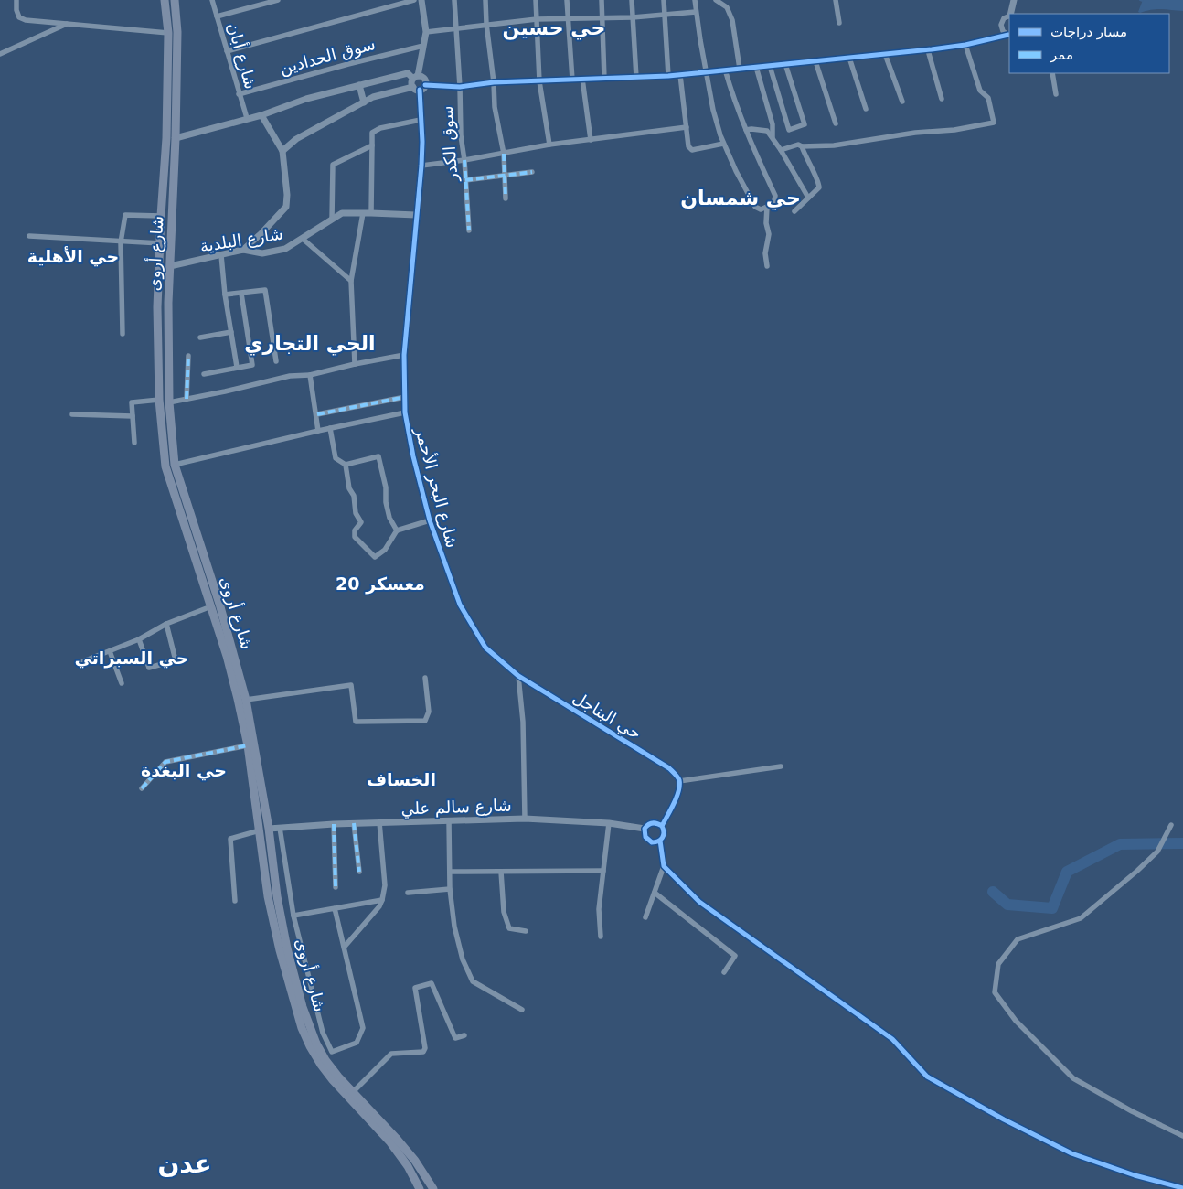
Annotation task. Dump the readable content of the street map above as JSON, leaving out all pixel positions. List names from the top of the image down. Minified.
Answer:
{"streets":{"main road":["شارع أروى"],"street":["شارع أبان","سوق الحدادين","سوق الكدر","شارع البلدية","شارع البحر الأحمر","حي البناجل","شارع سالم علي"]},"crossings":[["شارع أبان","سوق الحدادين"],["سوق الحدادين","شارع البحر الأحمر"],["شارع البلدية","شارع أروى"],["شارع البلدية","شارع البحر الأحمر"],["شارع أروى","شارع سالم علي"],["شارع البحر الأحمر","حي البناجل"]],"districts":["حي حسين","حي شمسان","حي الأهلية","الحي التجاري","معسكر 20","حي السبراتي","حي البغدة","الخساف","عدن"],"legend":["مسار دراجات","ممر"]}
